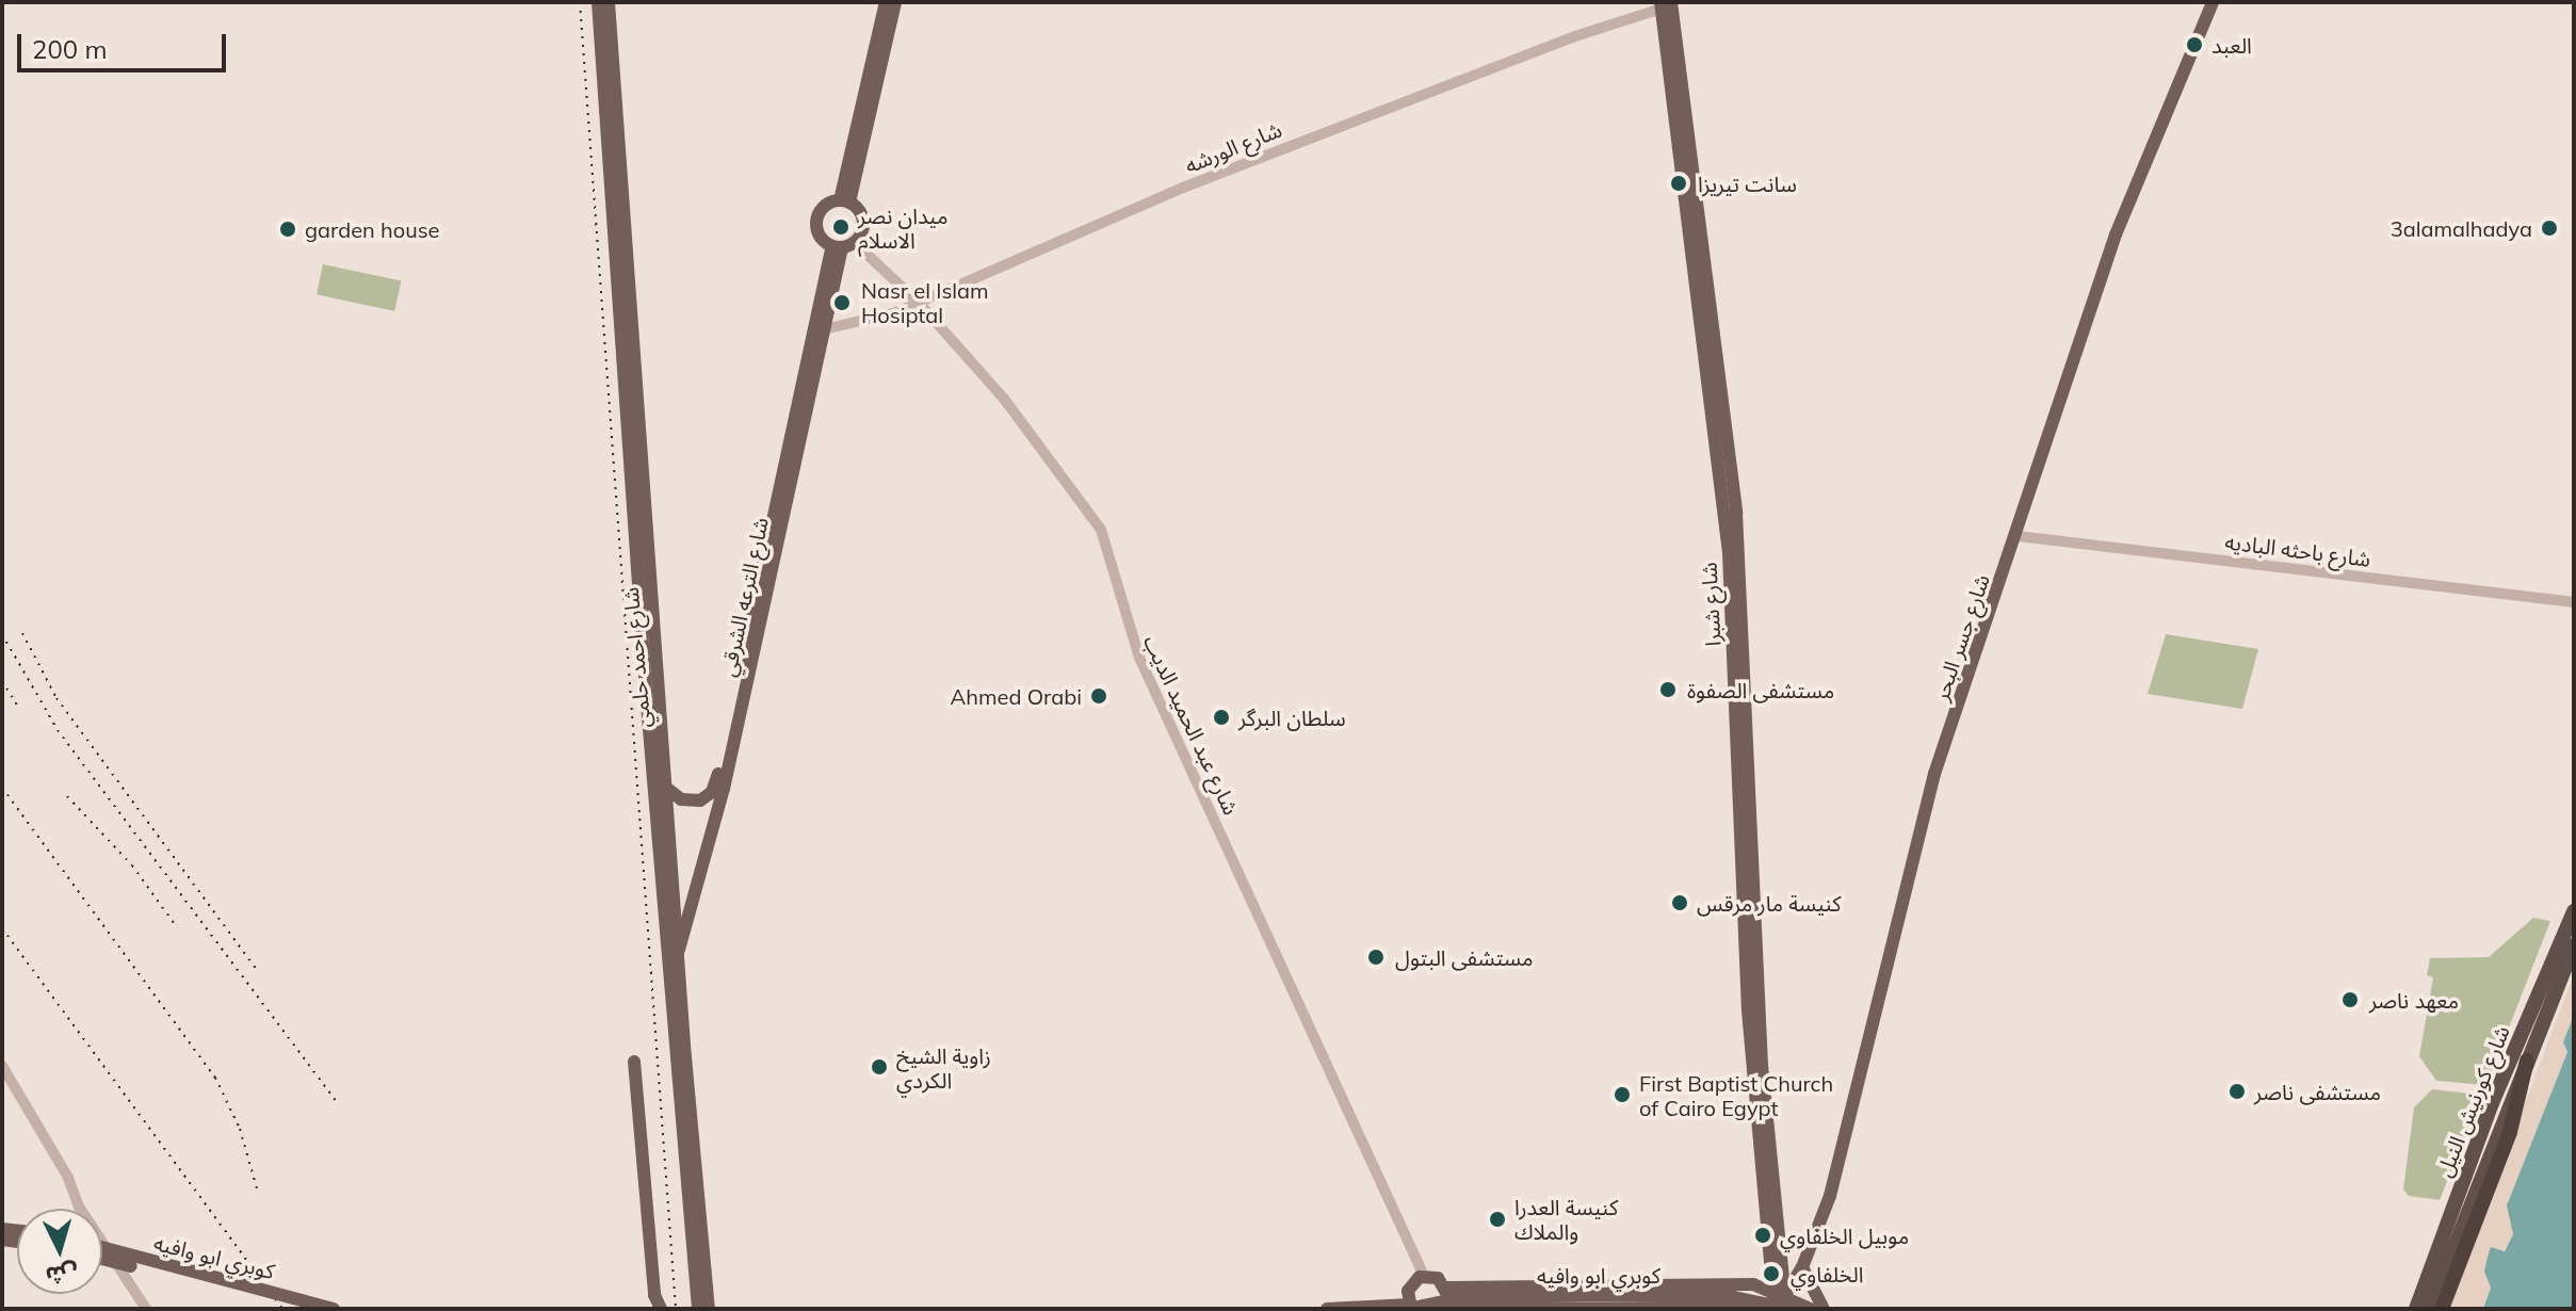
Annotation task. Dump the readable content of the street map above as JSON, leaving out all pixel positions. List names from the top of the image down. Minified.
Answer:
{"streets":{"highway":["شارع كورنيش النيل"],"main road":["شارع الترعه الشرقي","شارع شبرا","شارع جسر البحر","شارع احمد حلمي","كوبري ابو وافيه"],"street":["شارع الورشه","شارع باحثه الباديه","شارع عبد الحميد الديب"]},"crossings":[["شارع الورشه","شارع الترعه الشرقي"],["شارع الورشه","شارع شبرا"],["شارع الورشه","شارع عبد الحميد الديب"],["شارع باحثه الباديه","شارع جسر البحر"],["شارع الترعه الشرقي","شارع احمد حلمي"],["شارع الترعه الشرقي","شارع عبد الحميد الديب"],["شارع شبرا","شارع جسر البحر"],["شارع شبرا","كوبري ابو وافيه"],["شارع جسر البحر","كوبري ابو وافيه"]],"places":["العبد","سانت تيريزا","ميدان نصر الاسلام","3alamalhadya","garden house","Nasr el Islam Hosiptal","مستشفى الصفوة","Ahmed Orabi","سلطان البرگر","كنيسة مار مرقس","مستشفى البتول","معهد ناصر","زاوية الشيخ الكردي","مستشفى ناصر","First Baptist Church of Cairo Egypt","كنيسة العدرا والملاك","موبيل الخلفاوي","الخلفاوي"],"scale_bar":"200 m","north":"bottom"}
